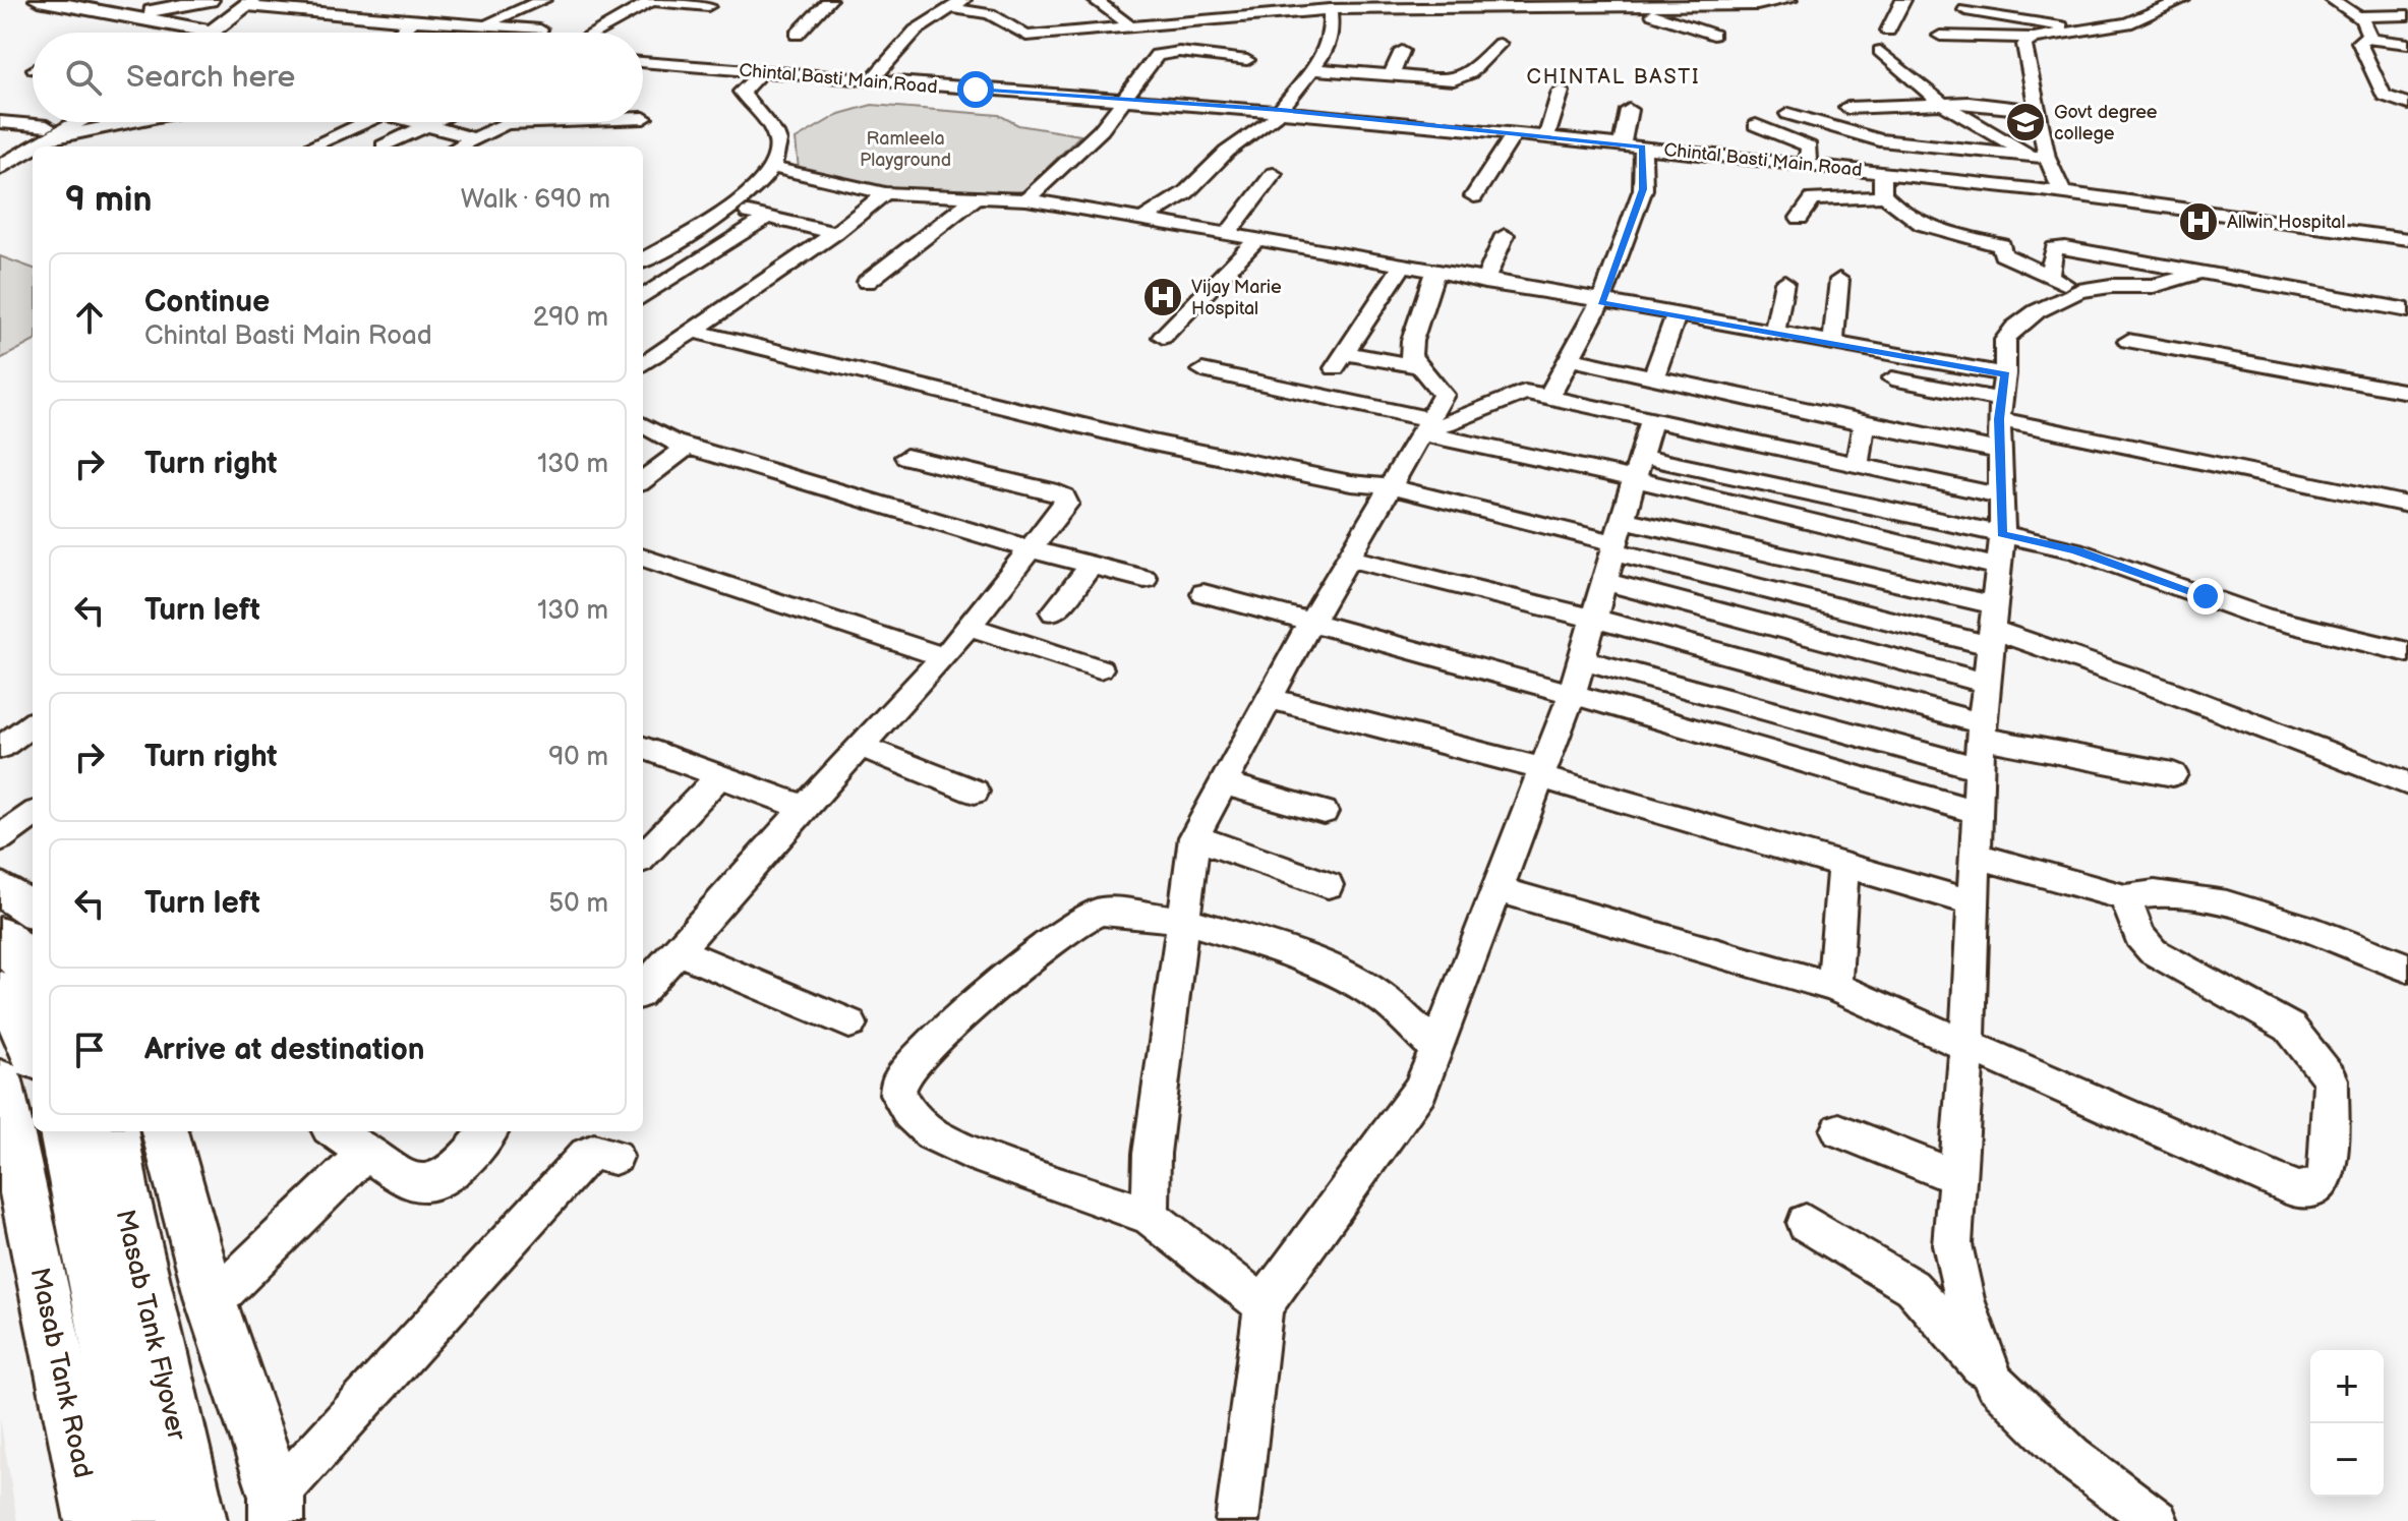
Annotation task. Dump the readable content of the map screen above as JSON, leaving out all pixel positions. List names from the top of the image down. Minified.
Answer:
{"streets":{"highway":["Masab Tank Flyover"],"main road":["Masab Tank Road"],"street":["Chintal Basti Main Road"]},"districts":["CHINTAL BASTI"],"parks":["Ramleela Playground"],"places":{"school or university":["Govt degree college"],"hospital":["Allwin Hospital","Vijay Marie Hospital"]},"page":{"search":"Search here","heading":["9 min","Walk · 690 m"],"list":[["Continue","Chintal Basti Main Road","290 m"],["Turn right","130 m"],["Turn left","130 m"],["Turn right","90 m"],["Turn left","50 m"],"Arrive at destination"],"map_buttons":["+","−"]}}
